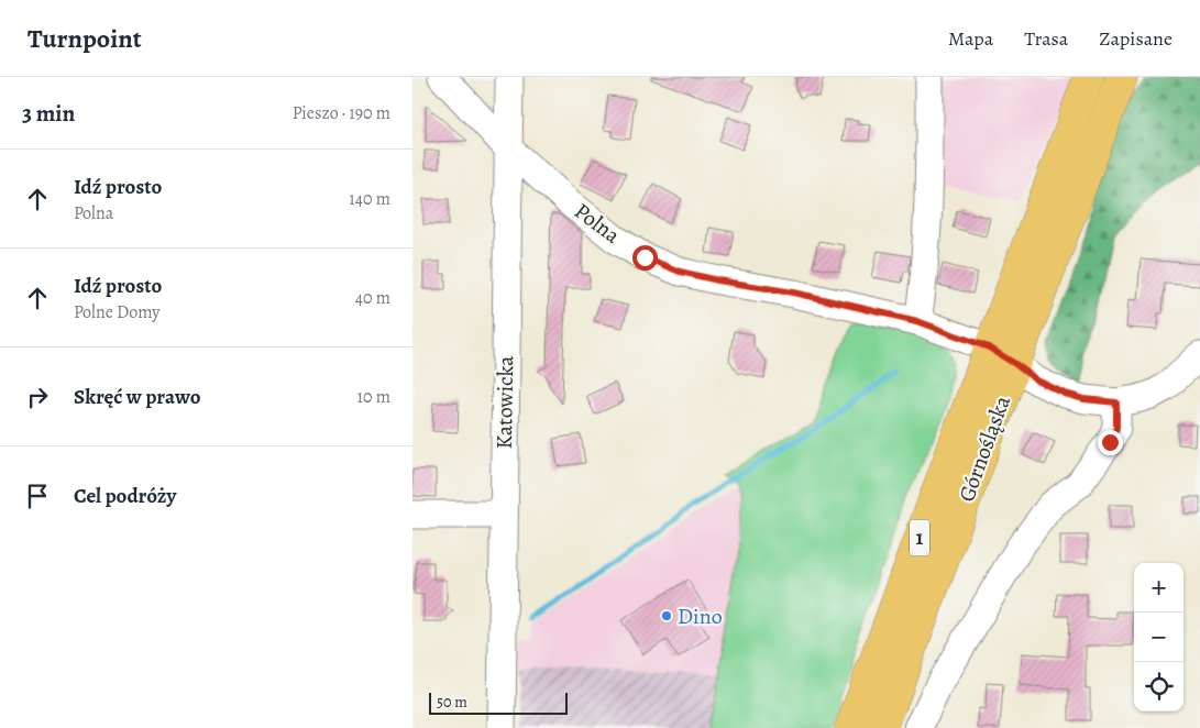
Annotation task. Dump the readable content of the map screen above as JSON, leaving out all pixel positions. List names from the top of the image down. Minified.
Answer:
{"streets":{"main road":["Górnośląska","1"],"street":["Polna","Katowicka"]},"crossings":[["Polna","Katowicka"],["Polna","Górnośląska"]],"places":["Dino"],"scale_bar":"50 m","page":{"header":"Turnpoint","nav":["Mapa","Trasa","Zapisane"],"heading":["3 min","Pieszo · 190 m"],"list":[["Idź prosto","Polna","140 m"],["Idź prosto","Polne Domy","40 m"],["Skręć w prawo","10 m"],"Cel podróży"],"map_buttons":["+","−"],"scale":"50 m"}}
